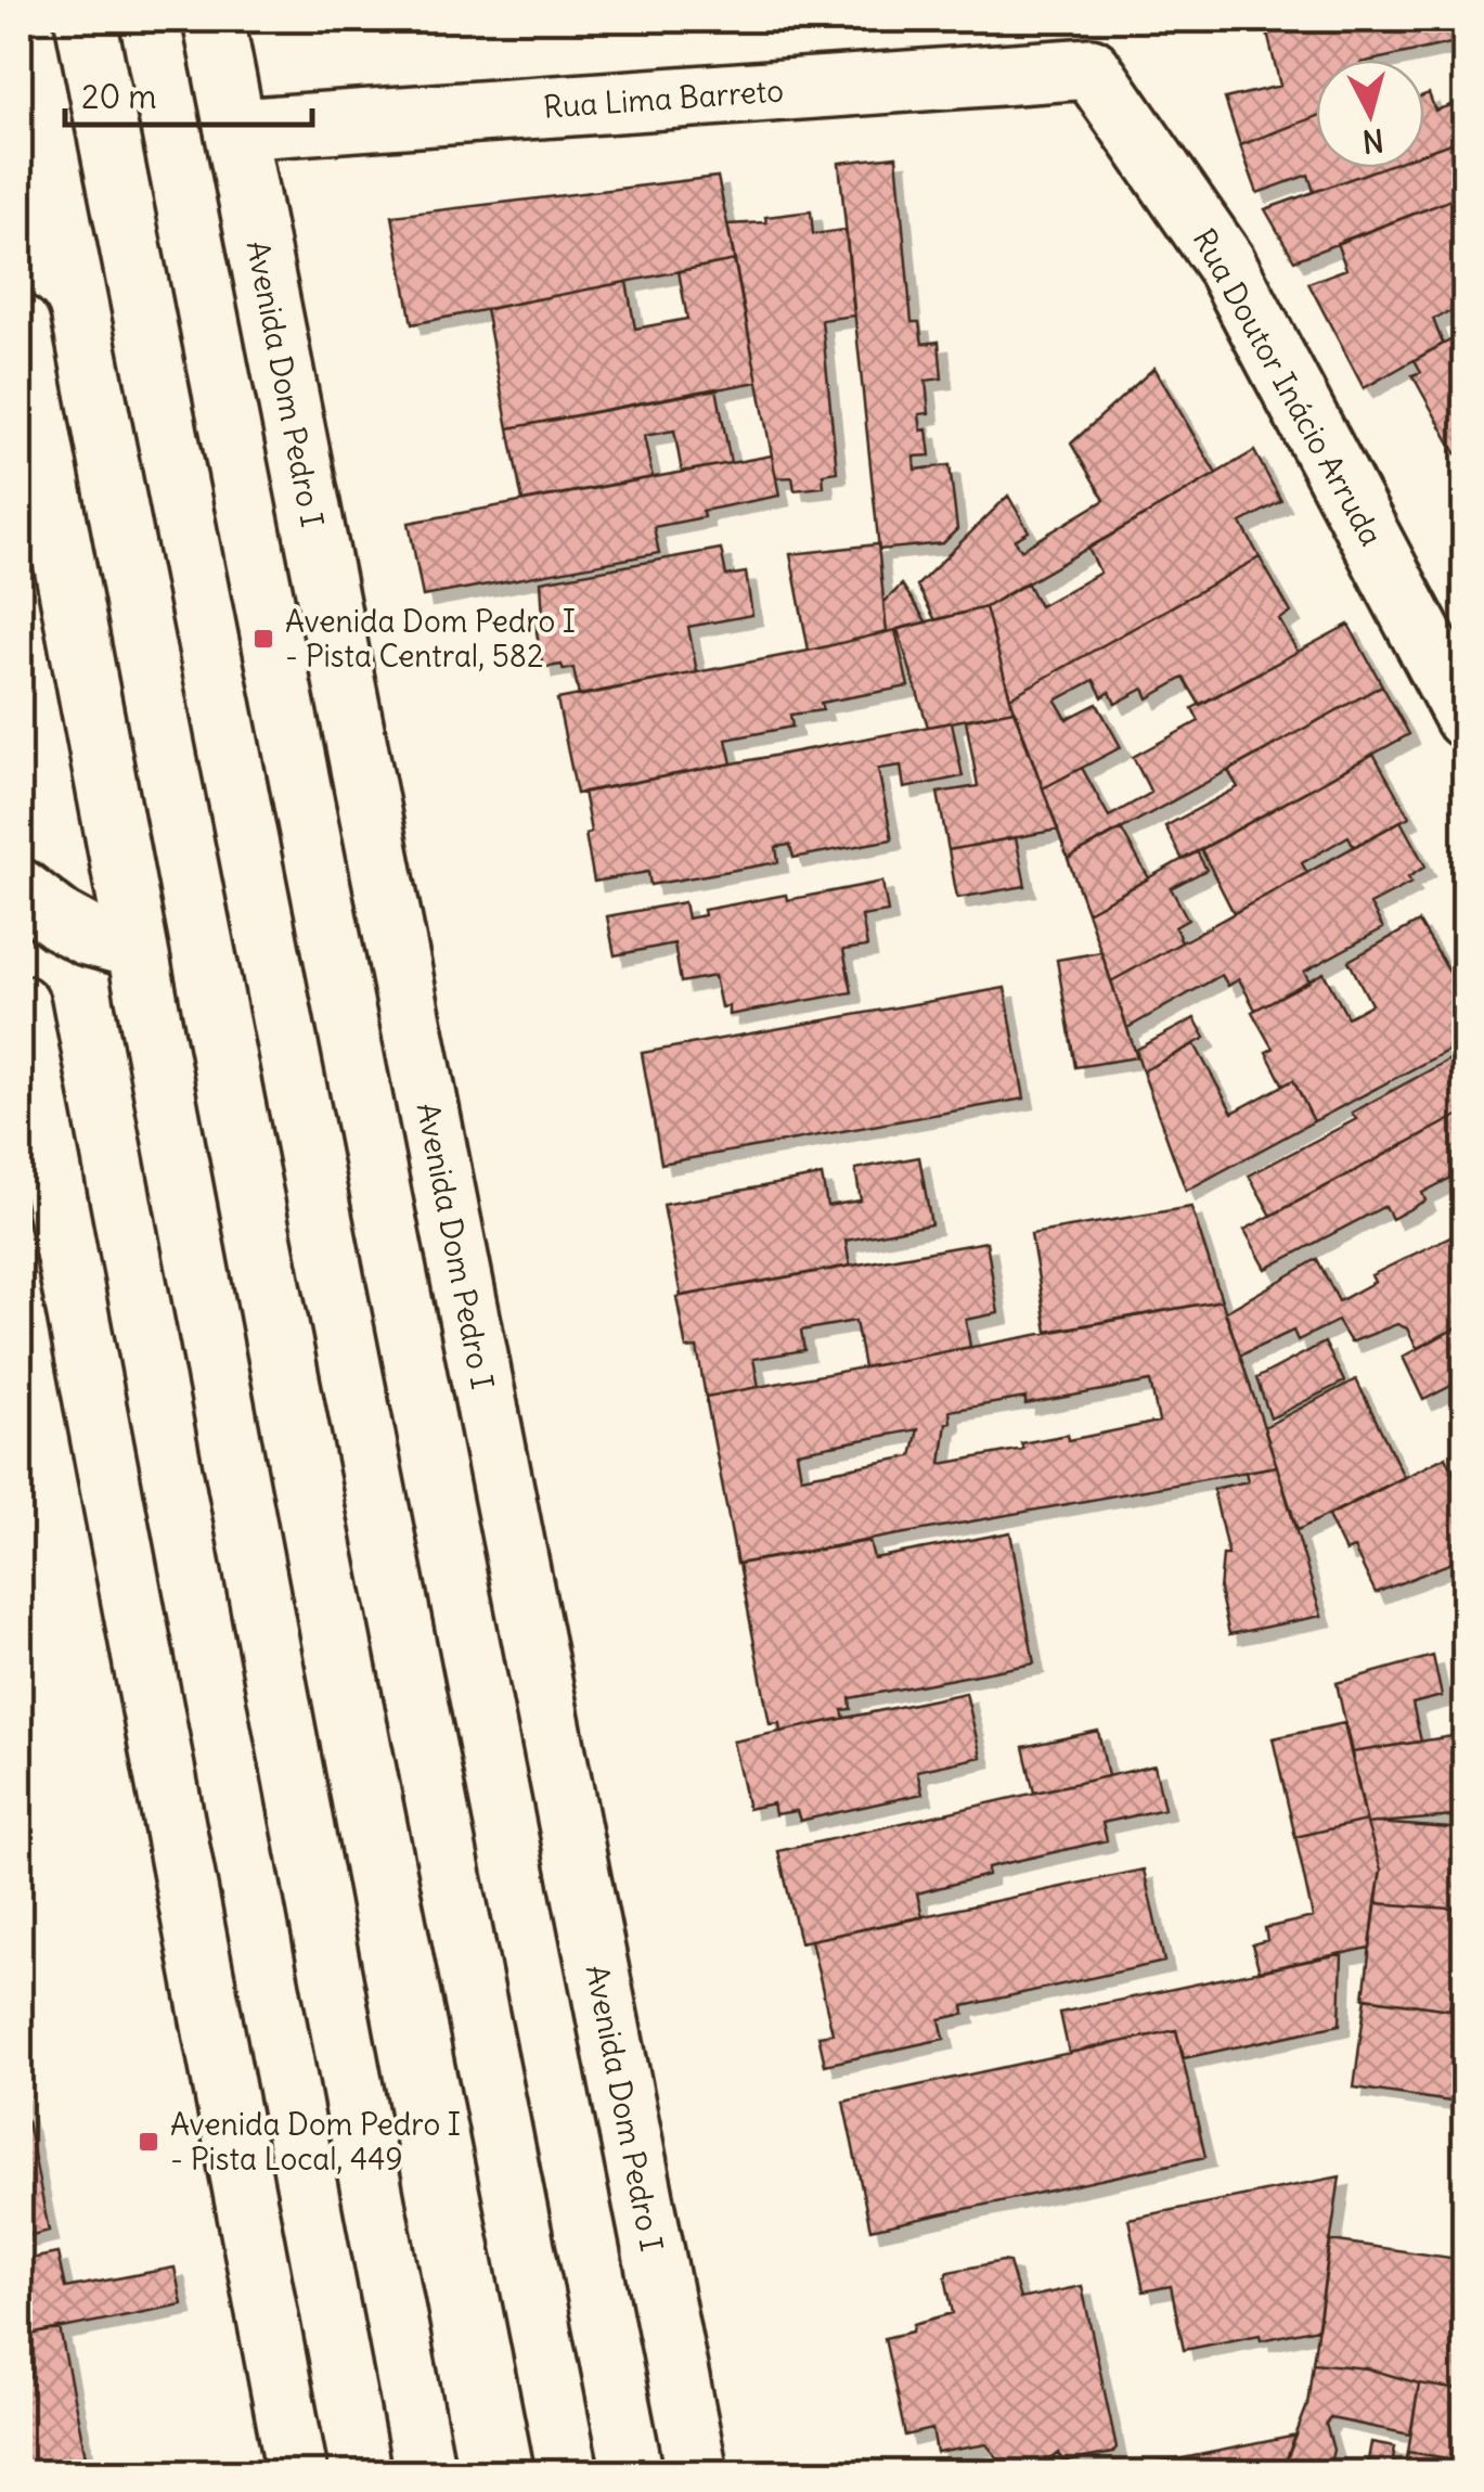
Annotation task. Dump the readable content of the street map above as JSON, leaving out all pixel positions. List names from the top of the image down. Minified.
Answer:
{"streets":{"main road":["Rua Lima Barreto","Avenida Dom Pedro I","Rua Doutor Inácio Arruda"]},"crossings":[["Rua Lima Barreto","Avenida Dom Pedro I"],["Rua Lima Barreto","Rua Doutor Inácio Arruda"]],"places":{"transit":["Avenida Dom Pedro I - Pista Central, 582","Avenida Dom Pedro I - Pista Local, 449"]},"scale_bar":"20 m","north":"bottom"}
